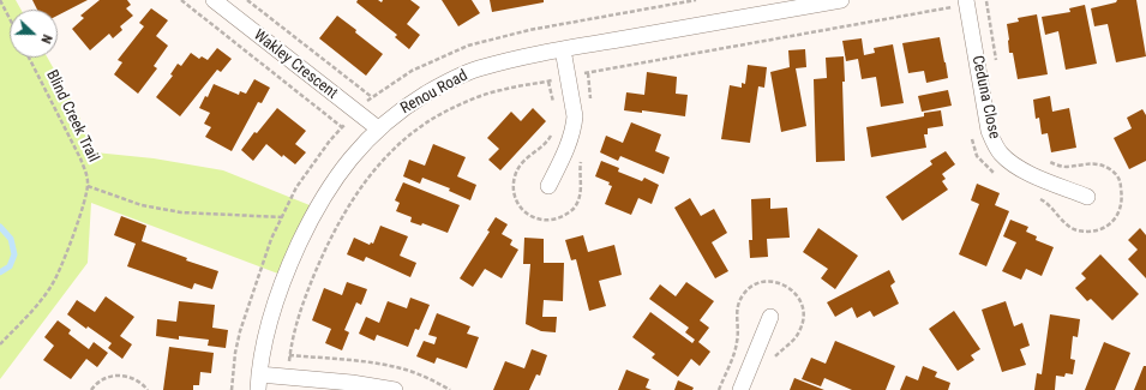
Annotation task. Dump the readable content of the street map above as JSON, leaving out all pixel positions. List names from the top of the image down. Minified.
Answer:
{"streets":{"street":["Wakley Crescent","Renou Road","Ceduna Close"],"path":["Blind Creek Trail"]},"crossings":[["Wakley Crescent","Renou Road"]],"north":"right"}
